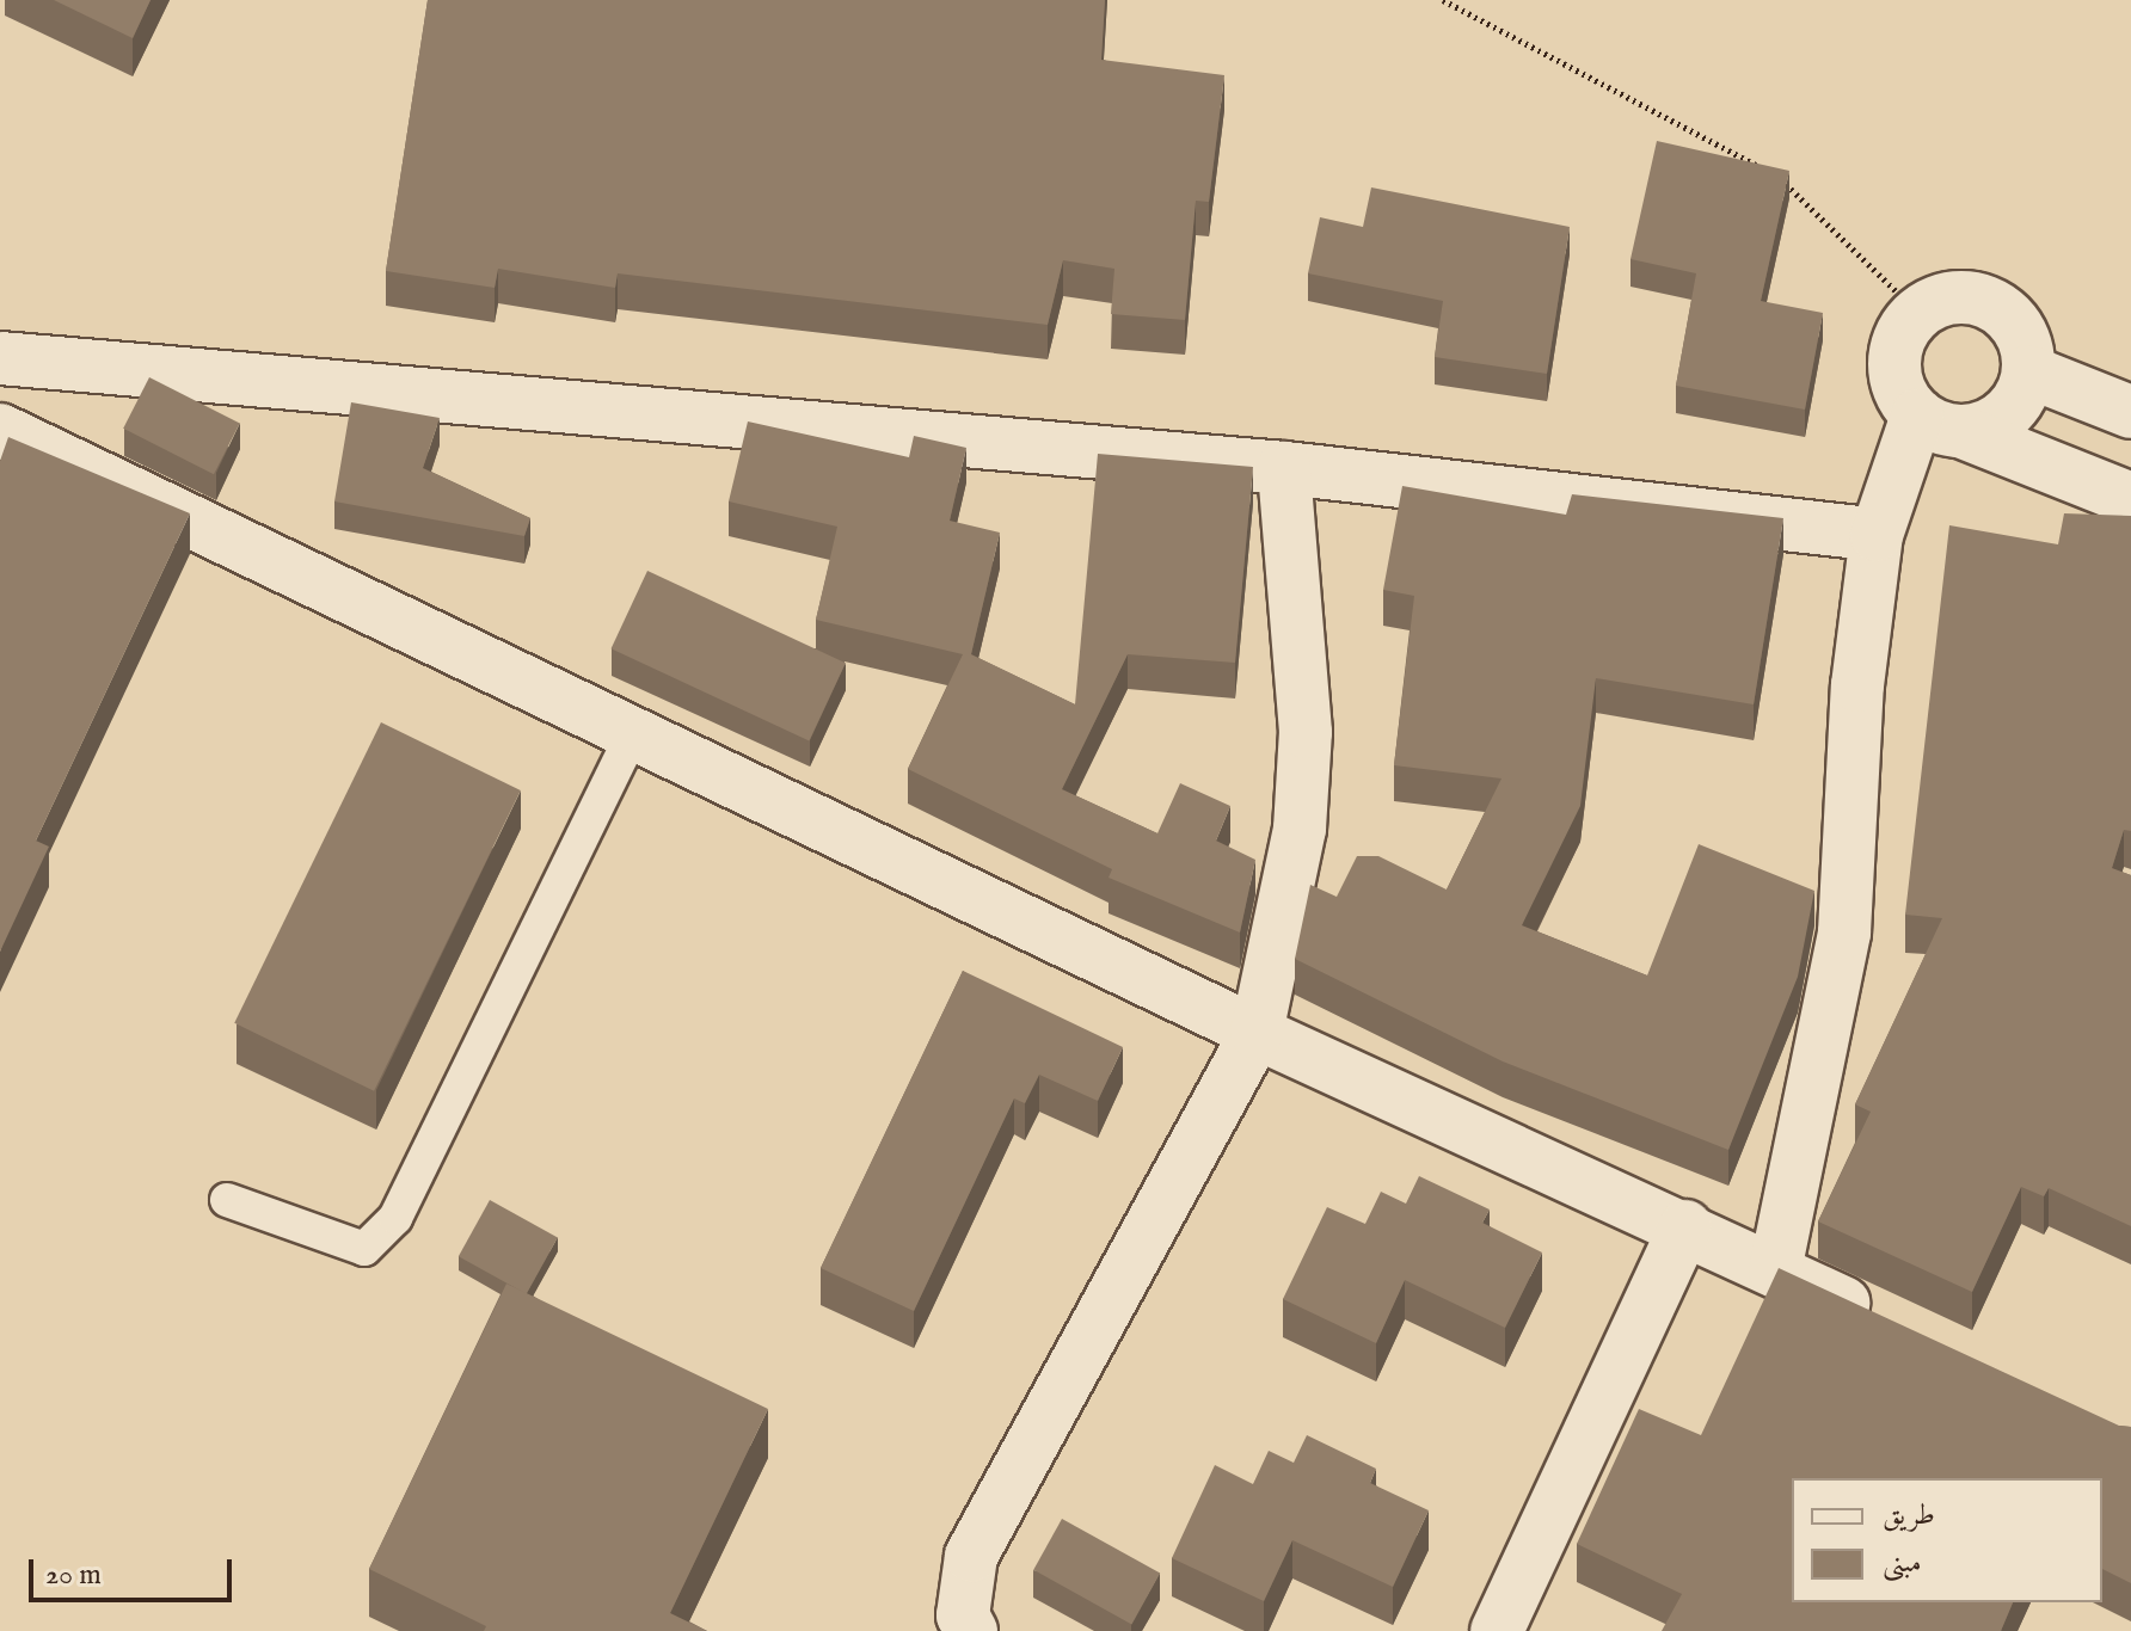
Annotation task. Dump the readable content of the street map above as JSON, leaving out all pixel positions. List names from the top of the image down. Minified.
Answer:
{"legend":["طريق","مبنى"],"scale_bar":"20 m"}
